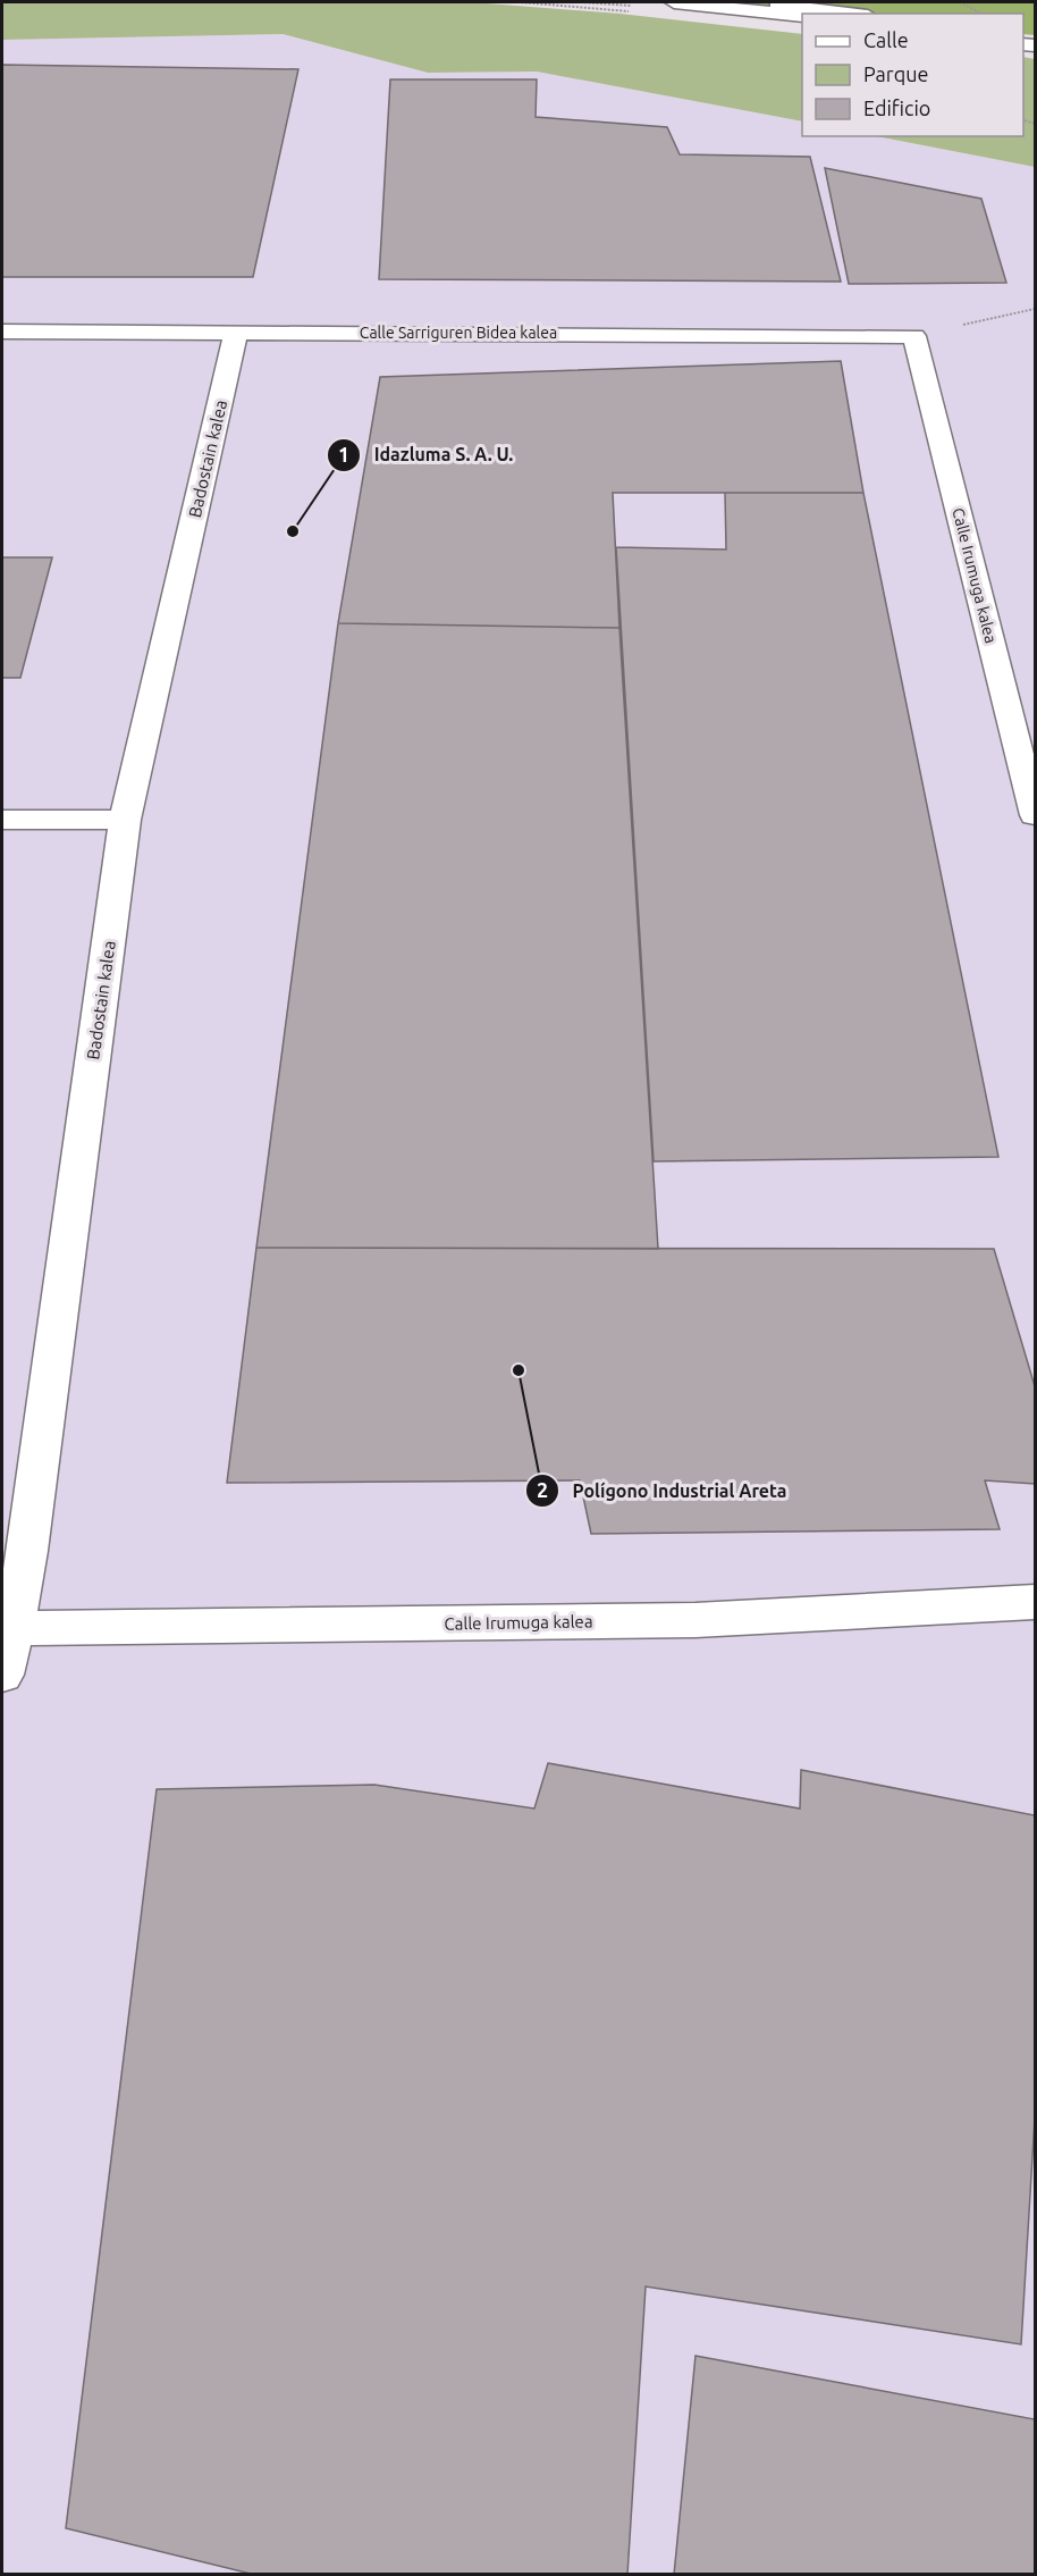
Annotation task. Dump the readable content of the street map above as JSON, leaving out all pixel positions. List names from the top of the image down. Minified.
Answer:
{"streets":{"street":["Calle Sarriguren Bidea kalea","Badostain kalea","Calle Irumuga kalea"]},"crossings":[["Calle Sarriguren Bidea kalea","Badostain kalea"],["Calle Sarriguren Bidea kalea","Calle Irumuga kalea"],["Badostain kalea","Calle Irumuga kalea"]],"places":["Idazluma S. A. U.","Polígono Industrial Areta"],"legend":["Calle","Parque","Edificio"]}
